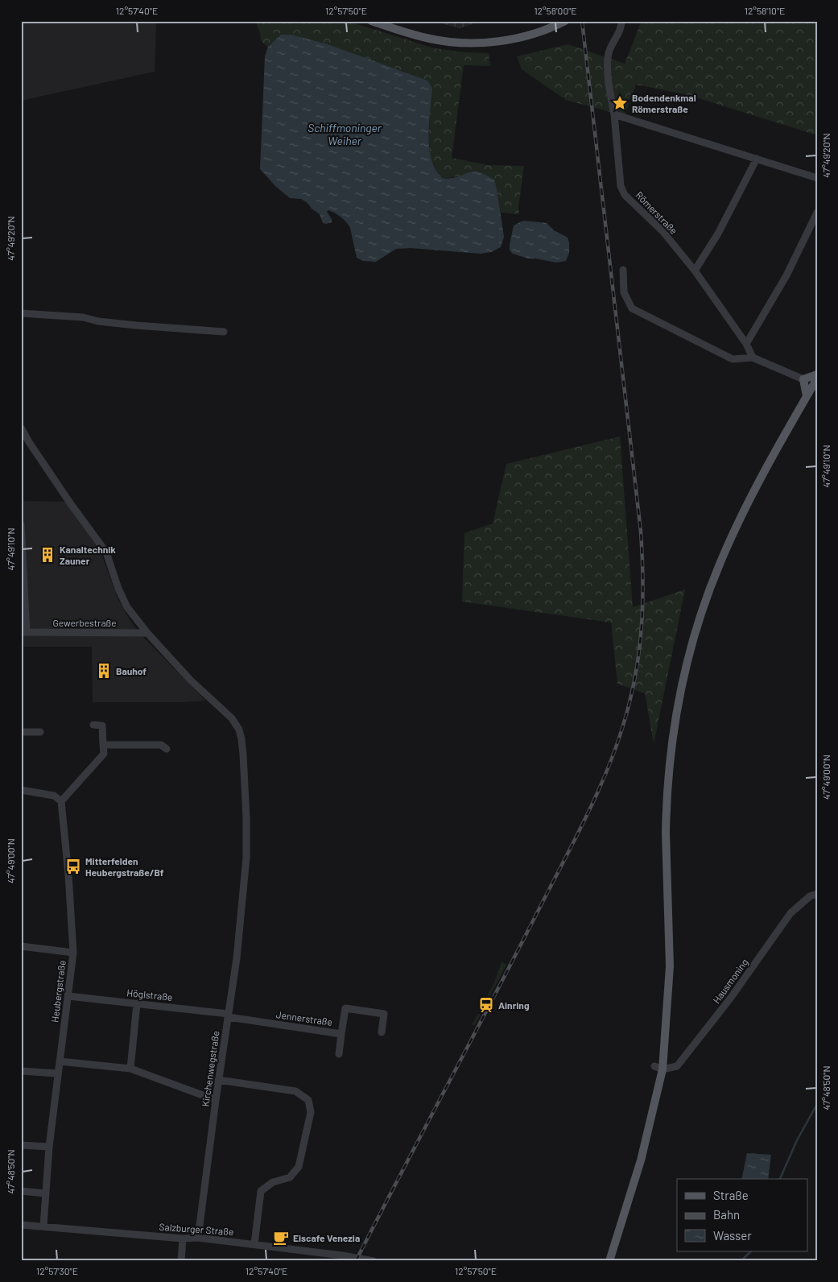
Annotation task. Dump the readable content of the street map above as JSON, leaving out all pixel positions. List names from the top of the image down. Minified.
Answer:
{"streets":{"street":["Römerstraße","Gewerbestraße","Hausmoning","Heubergstraße","Höglstraße","Jennerstraße","Kirchenwegstraße","Salzburger Straße"]},"crossings":[["Gewerbestraße","Kirchenwegstraße"],["Heubergstraße","Höglstraße"],["Heubergstraße","Salzburger Straße"],["Höglstraße","Jennerstraße"],["Höglstraße","Kirchenwegstraße"],["Jennerstraße","Kirchenwegstraße"],["Kirchenwegstraße","Salzburger Straße"]],"water":["Schiffmoninger Weiher"],"places":{"place":["Bodendenkmal Römerstraße"],"building":["Kanaltechnik Zauner","Bauhof"],"bus stop":["Mitterfelden Heubergstraße/Bf"],"station":["Ainring"],"cafe":["Eiscafe Venezia"]},"legend":["Straße","Bahn","Wasser"],"coordinates":["12°57'40\"E","12°57'50\"E","12°58'00\"E","12°58'10\"E","47°49'20\"N","47°49'10\"N","47°49'00\"N","47°48'50\"N","12°57'30\"E"]}
